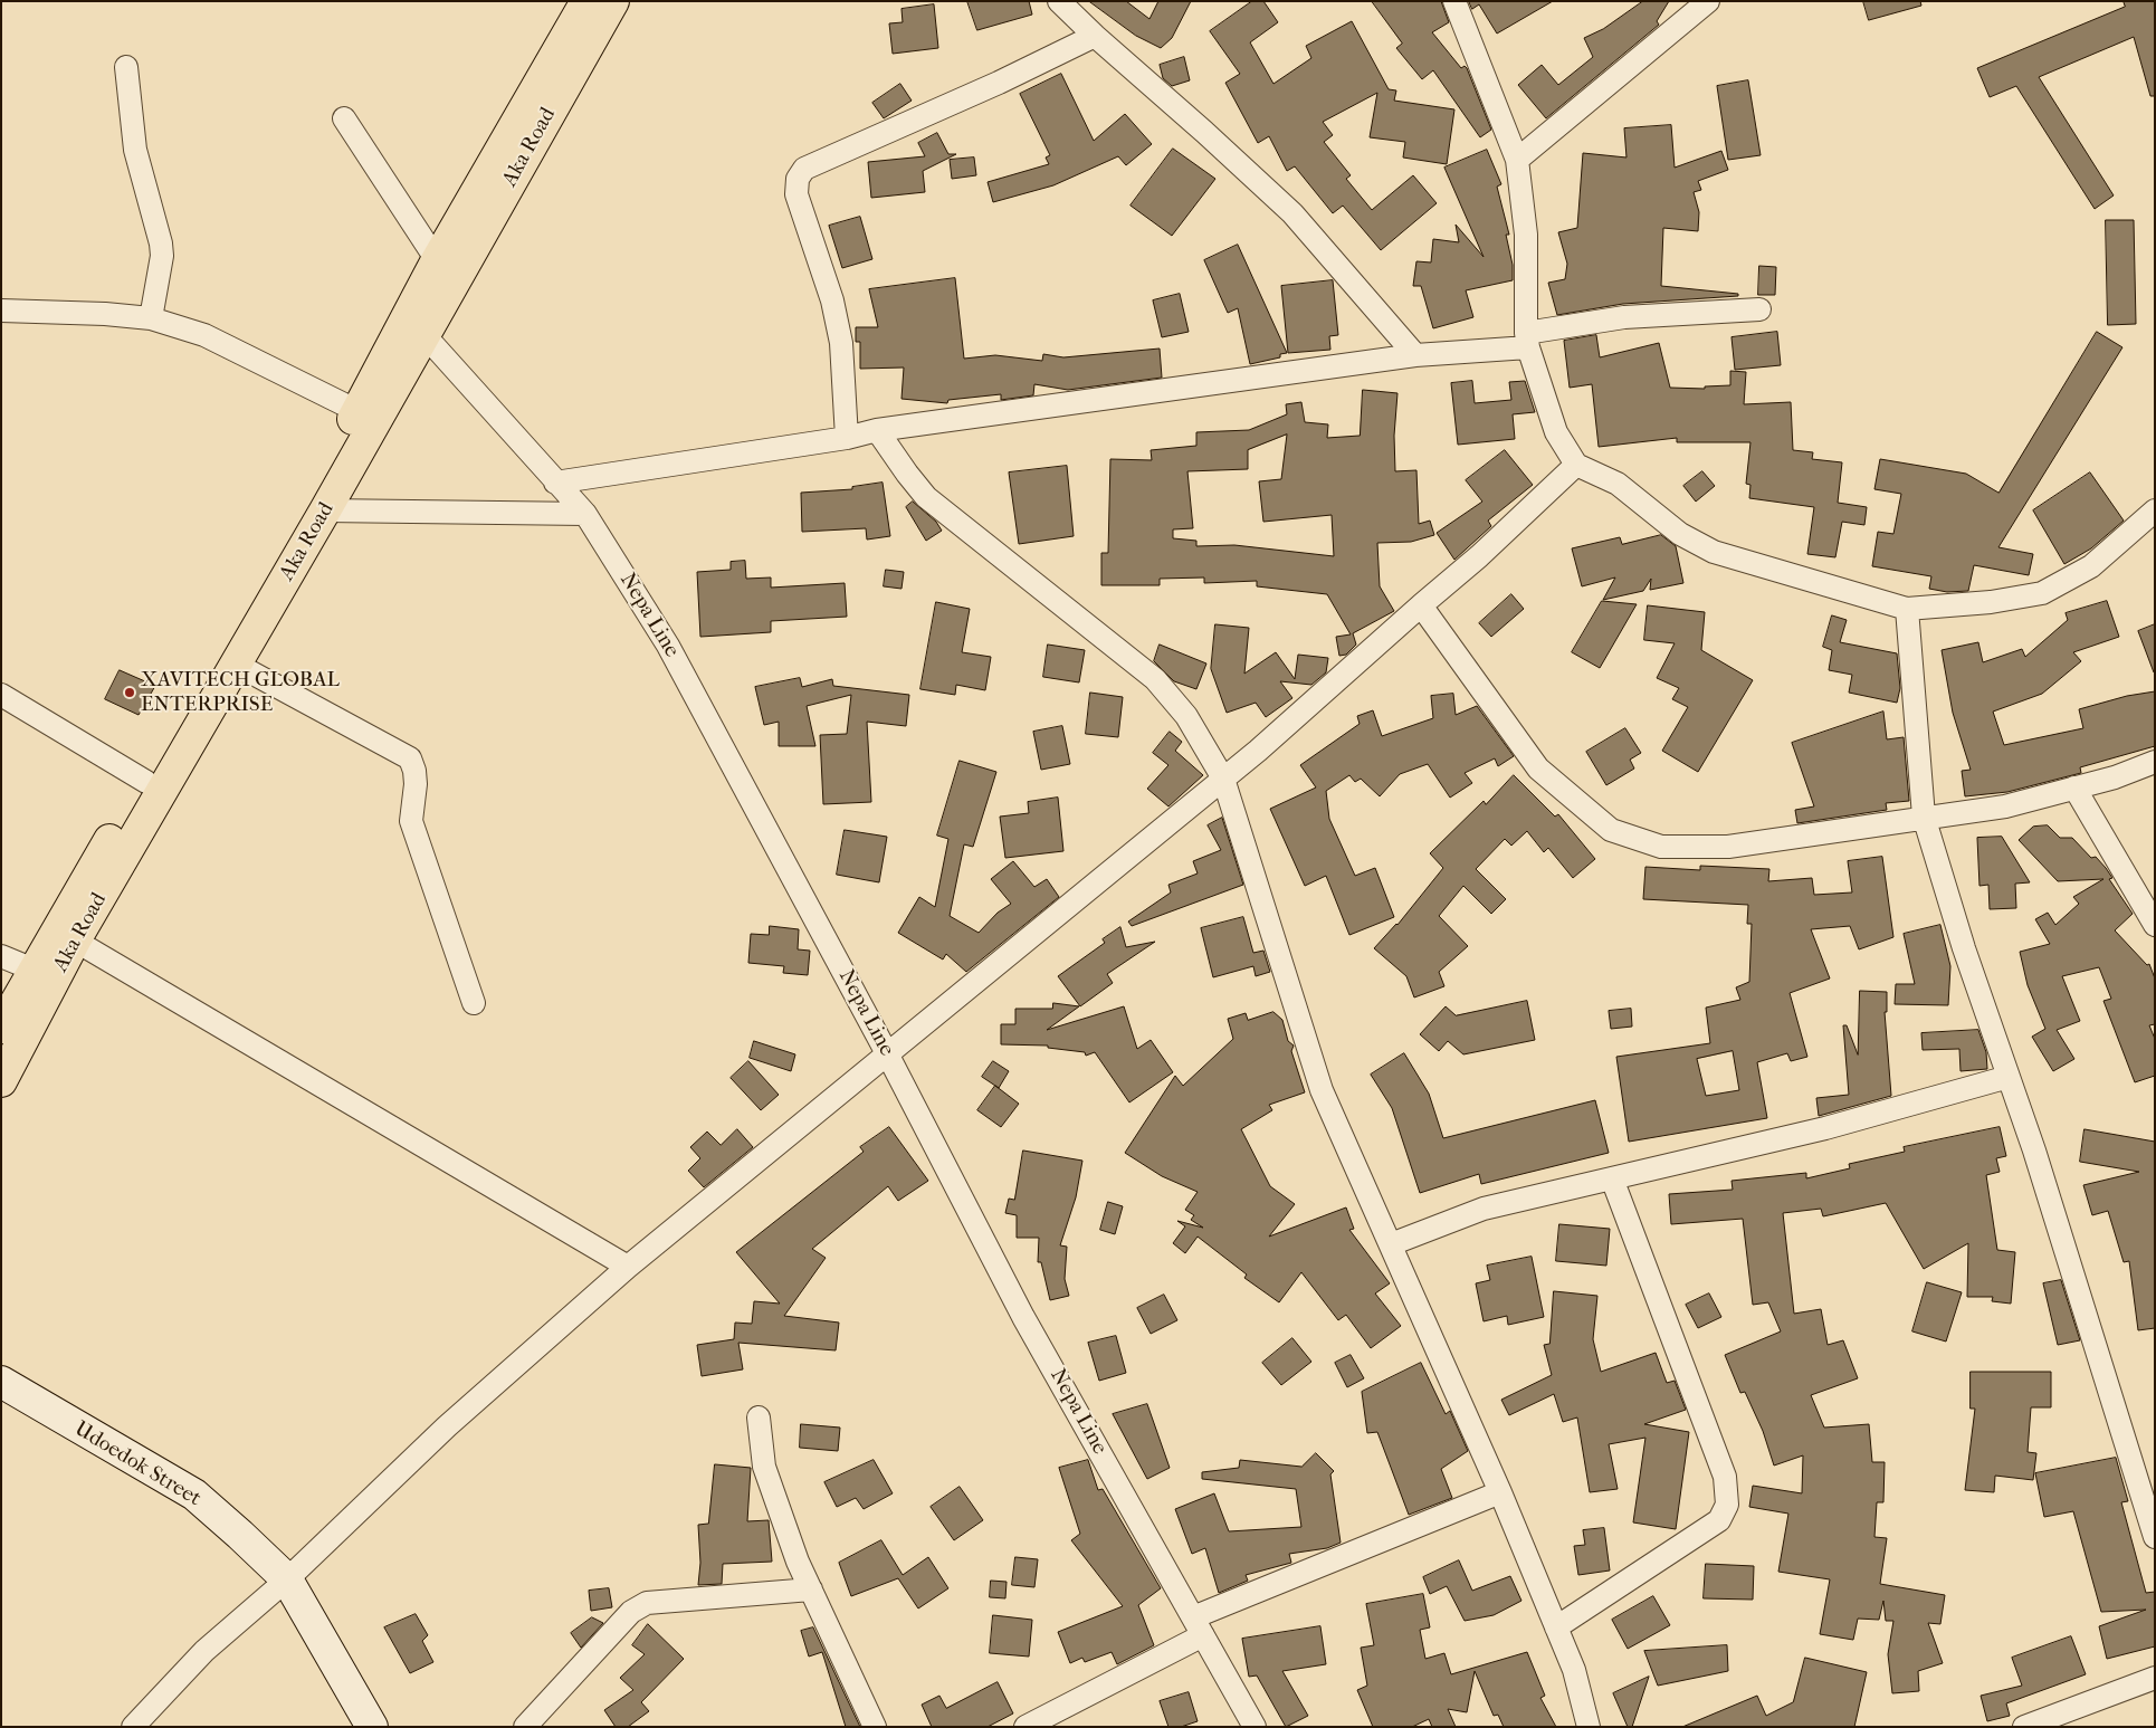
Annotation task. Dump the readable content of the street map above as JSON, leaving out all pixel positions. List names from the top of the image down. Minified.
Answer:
{"streets":{"main road":["Aka Road"],"street":["Nepa Line","Udoedok Street"]},"crossings":[["Aka Road","Nepa Line"]],"places":["XAVITECH GLOBAL ENTERPRISE"]}
